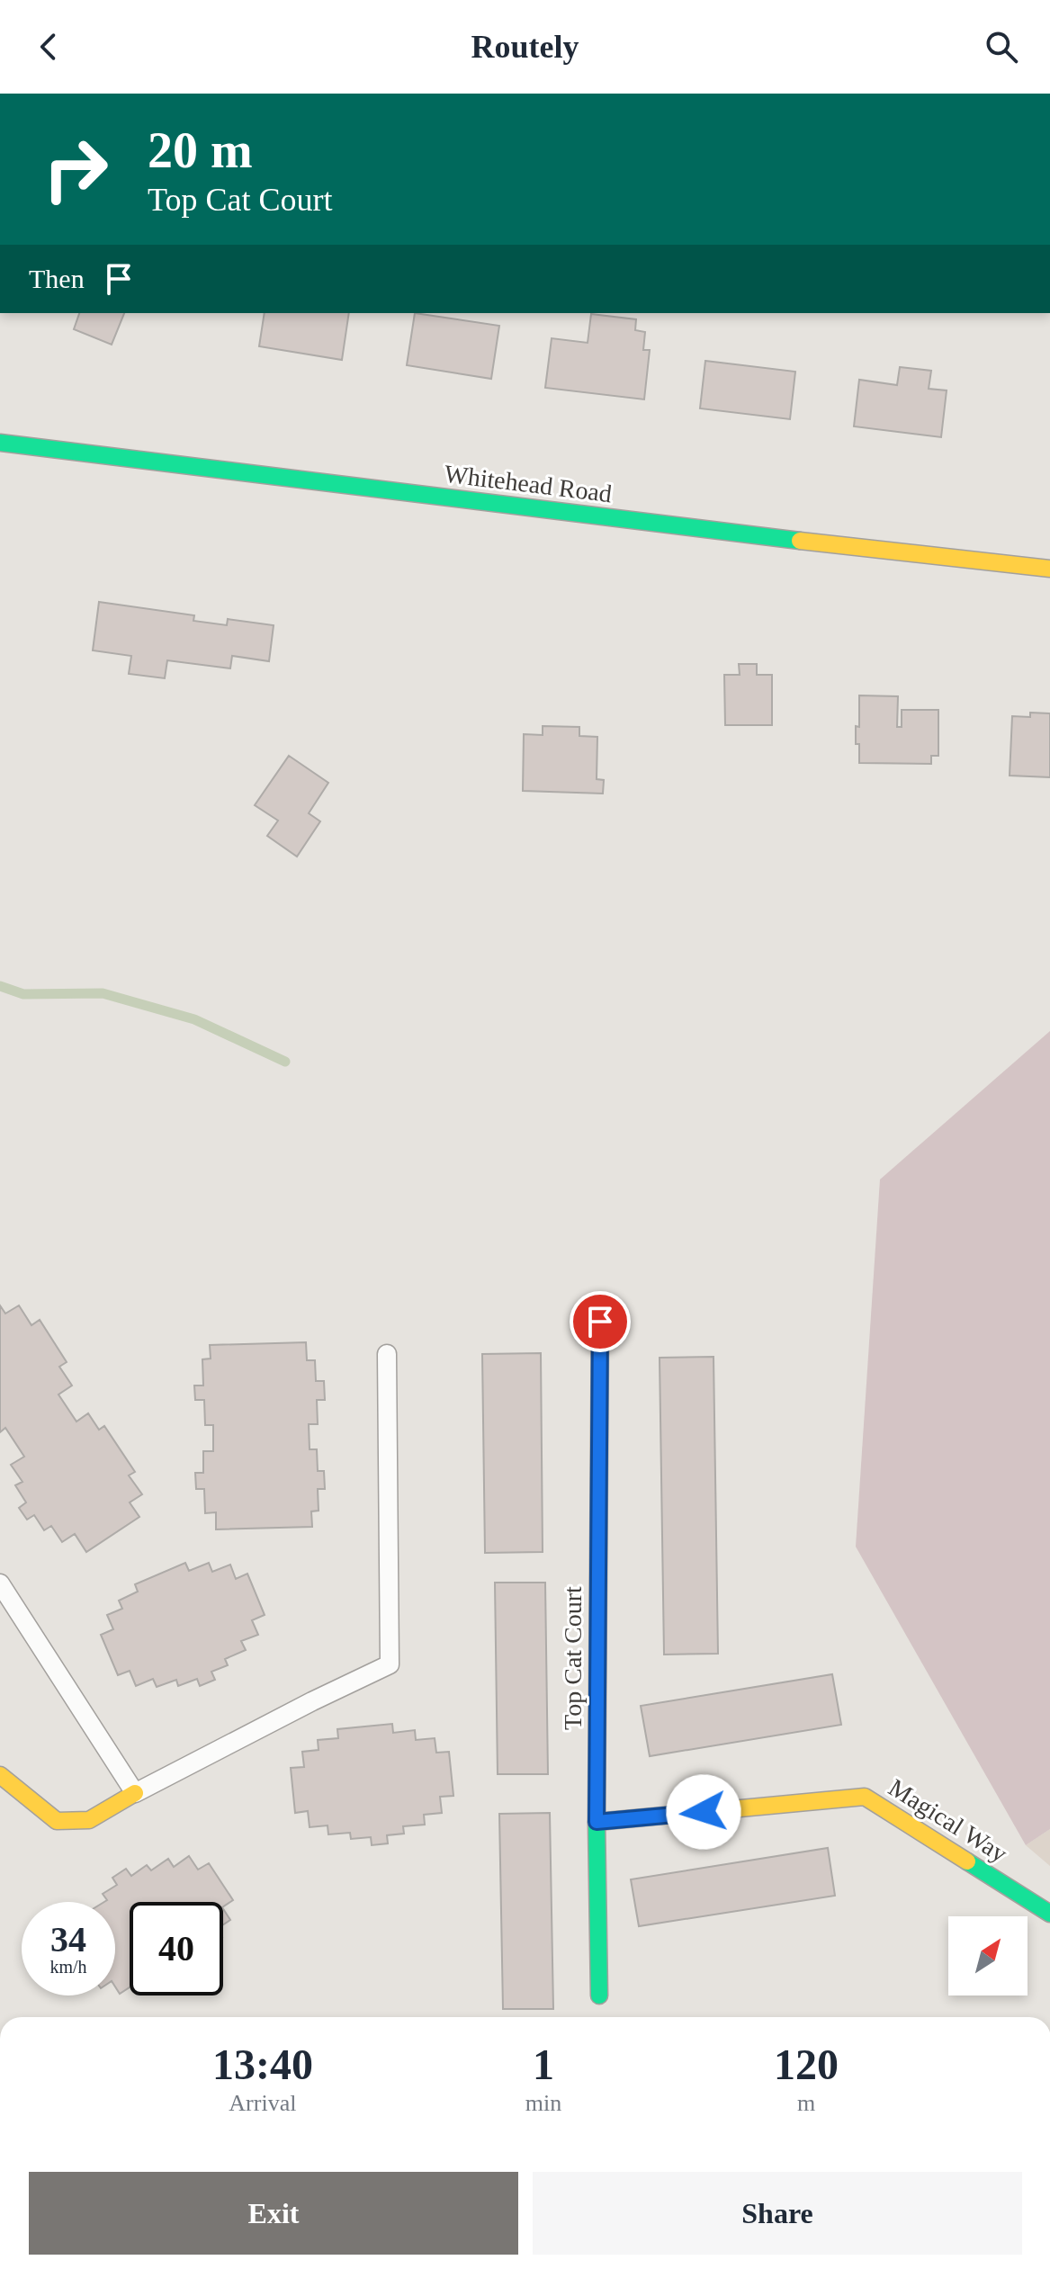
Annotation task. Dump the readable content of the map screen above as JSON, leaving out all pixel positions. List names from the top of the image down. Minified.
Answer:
{"streets":{"street":["Whitehead Road","Top Cat Court","Magical Way"]},"crossings":[["Top Cat Court","Magical Way"]],"north":"top right","page":{"header":"Routely","turn":["20 m","Top Cat Court"],"then":"Then","speed":"34 km/h","limit":"40","eta":["13:40","Arrival","1","min","120","m"],"buttons":["Exit","Share"]}}
